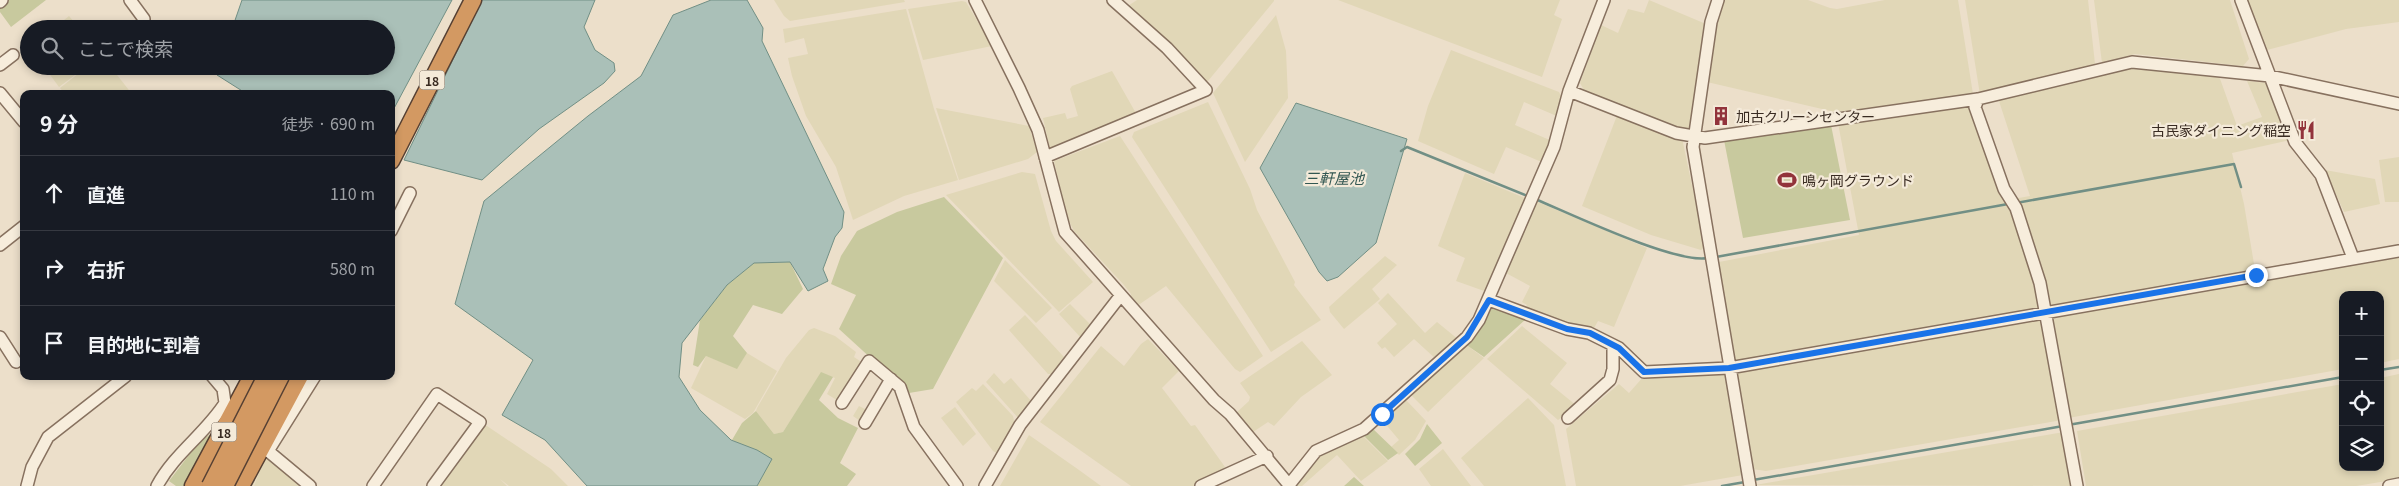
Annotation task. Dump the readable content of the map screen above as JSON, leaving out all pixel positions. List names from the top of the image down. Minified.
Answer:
{"streets":{"highway":["18"]},"water":["三軒屋池"],"places":{"building":["加古クリーンセンター"],"restaurant":["古民家ダイニング稲空"],"sports":["鳴ヶ岡グラウンド"]},"page":{"search":"ここで検索","heading":["9 分","徒歩 · 690 m"],"list":[["直進","110 m"],["右折","580 m"],"目的地に到着"],"map_buttons":["+","−"]}}
